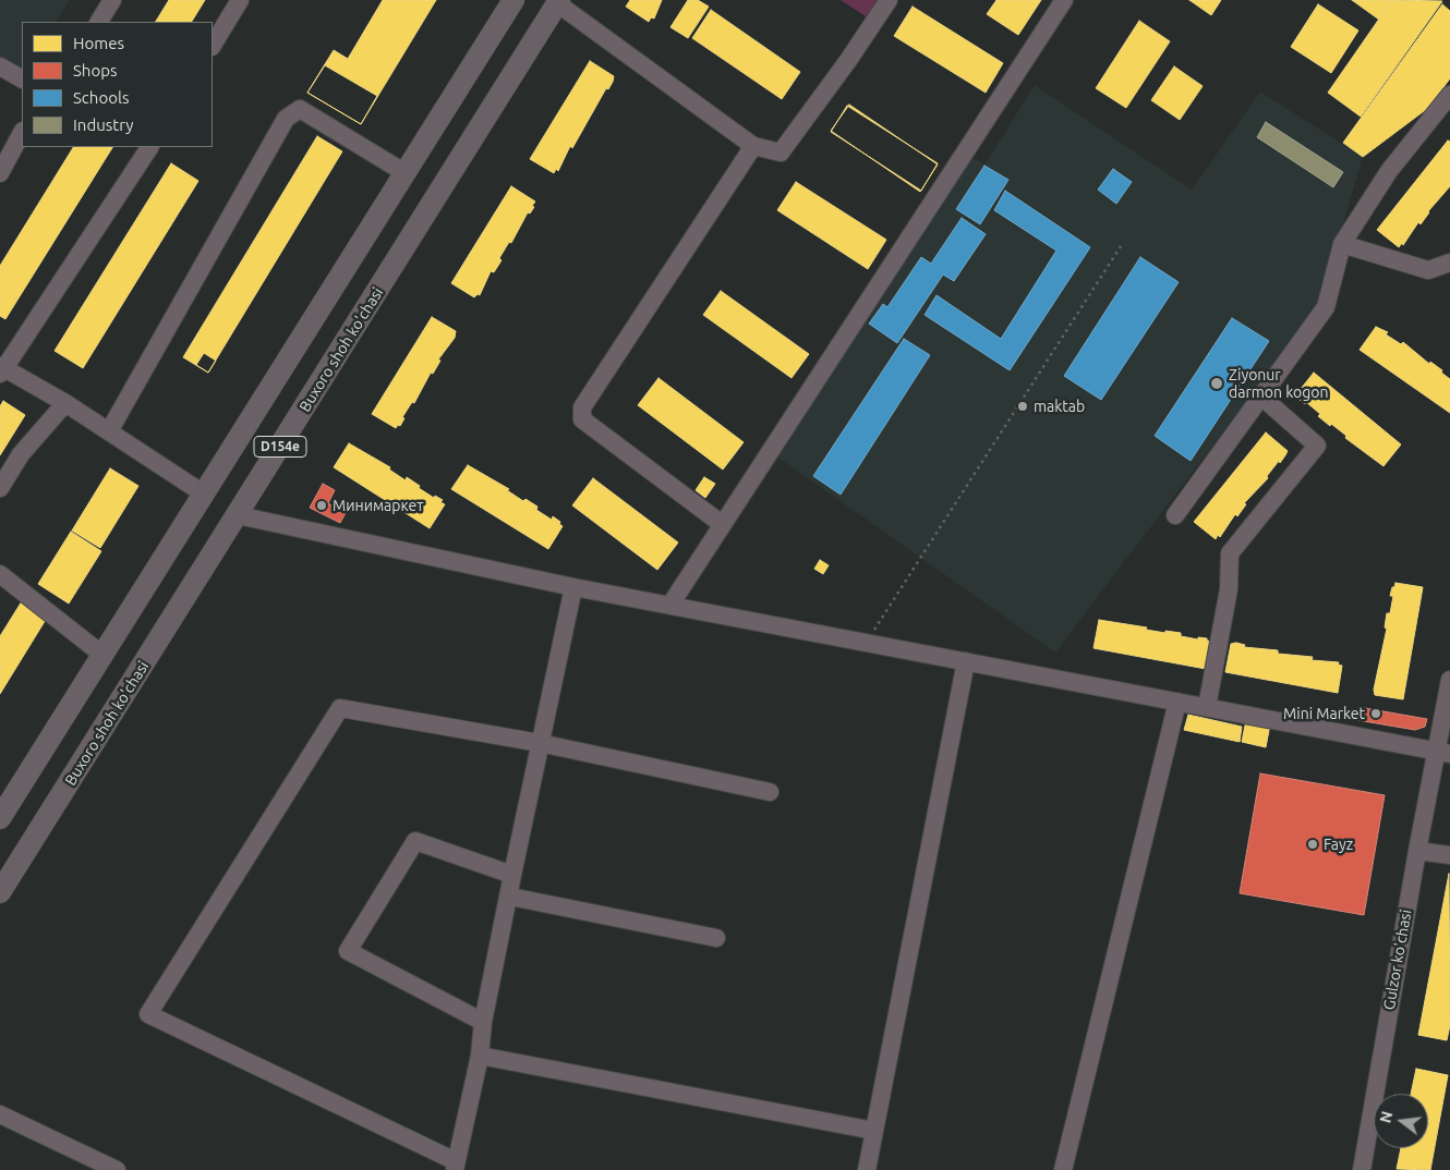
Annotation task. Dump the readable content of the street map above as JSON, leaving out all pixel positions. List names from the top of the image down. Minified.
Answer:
{"streets":{"main road":["Buxoro shoh ko'chasi","D154e"],"street":["Gulzor ko'chasi"]},"places":["Ziyonur darmon kogon","maktab","Минимаркет","Mini Market","Fayz"],"legend":["Homes","Shops","Schools","Industry"],"north":"left"}
